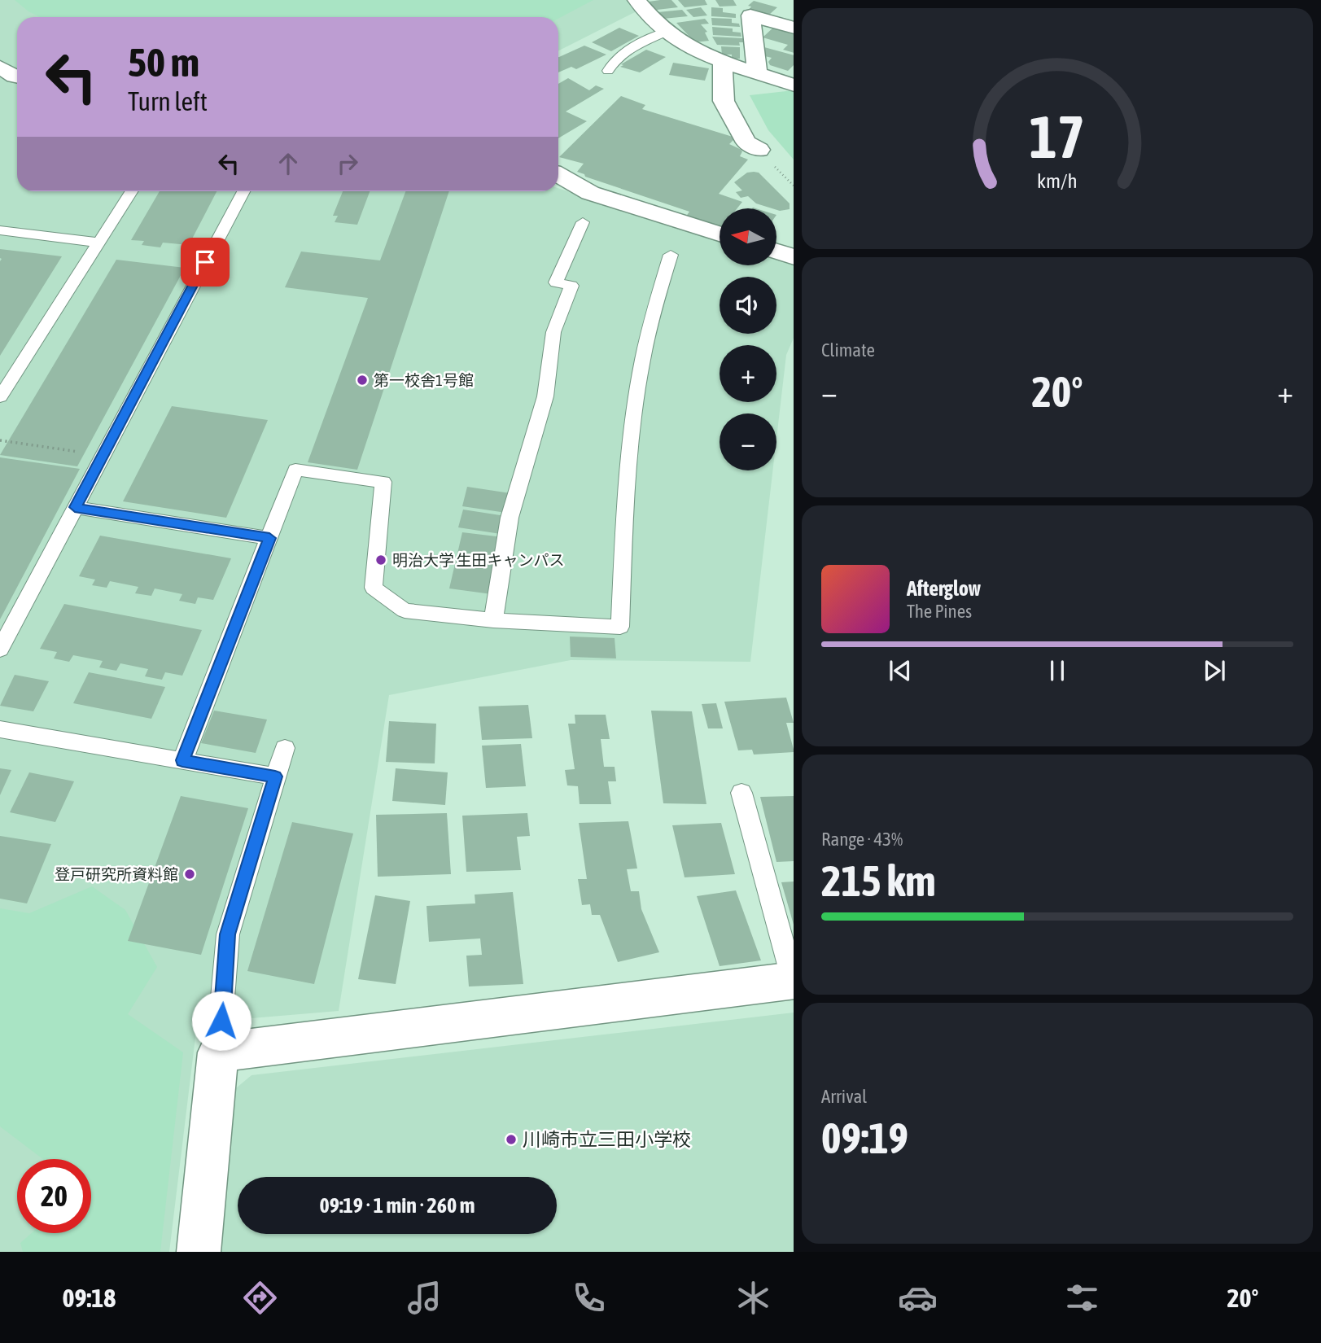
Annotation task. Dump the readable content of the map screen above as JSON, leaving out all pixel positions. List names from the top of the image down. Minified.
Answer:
{"places":["第一校舎1号館","明治大学 生田キャンパス","登戸研究所資料館","川崎市立三田小学校"],"north":"left","page":{"turn":["50 m","Turn left"],"map_buttons":["+","−"],"tile":["Climate",["Range · 43%","215 km"],["Arrival","09:19"]],"heat":["−","20°","+"],"song":["Afterglow","The Pines"],"limit":"20","trip":"09:19 · 1 min · 260 m","tabs":["09:18","20°"],"gauge":["17","km/h"]}}
